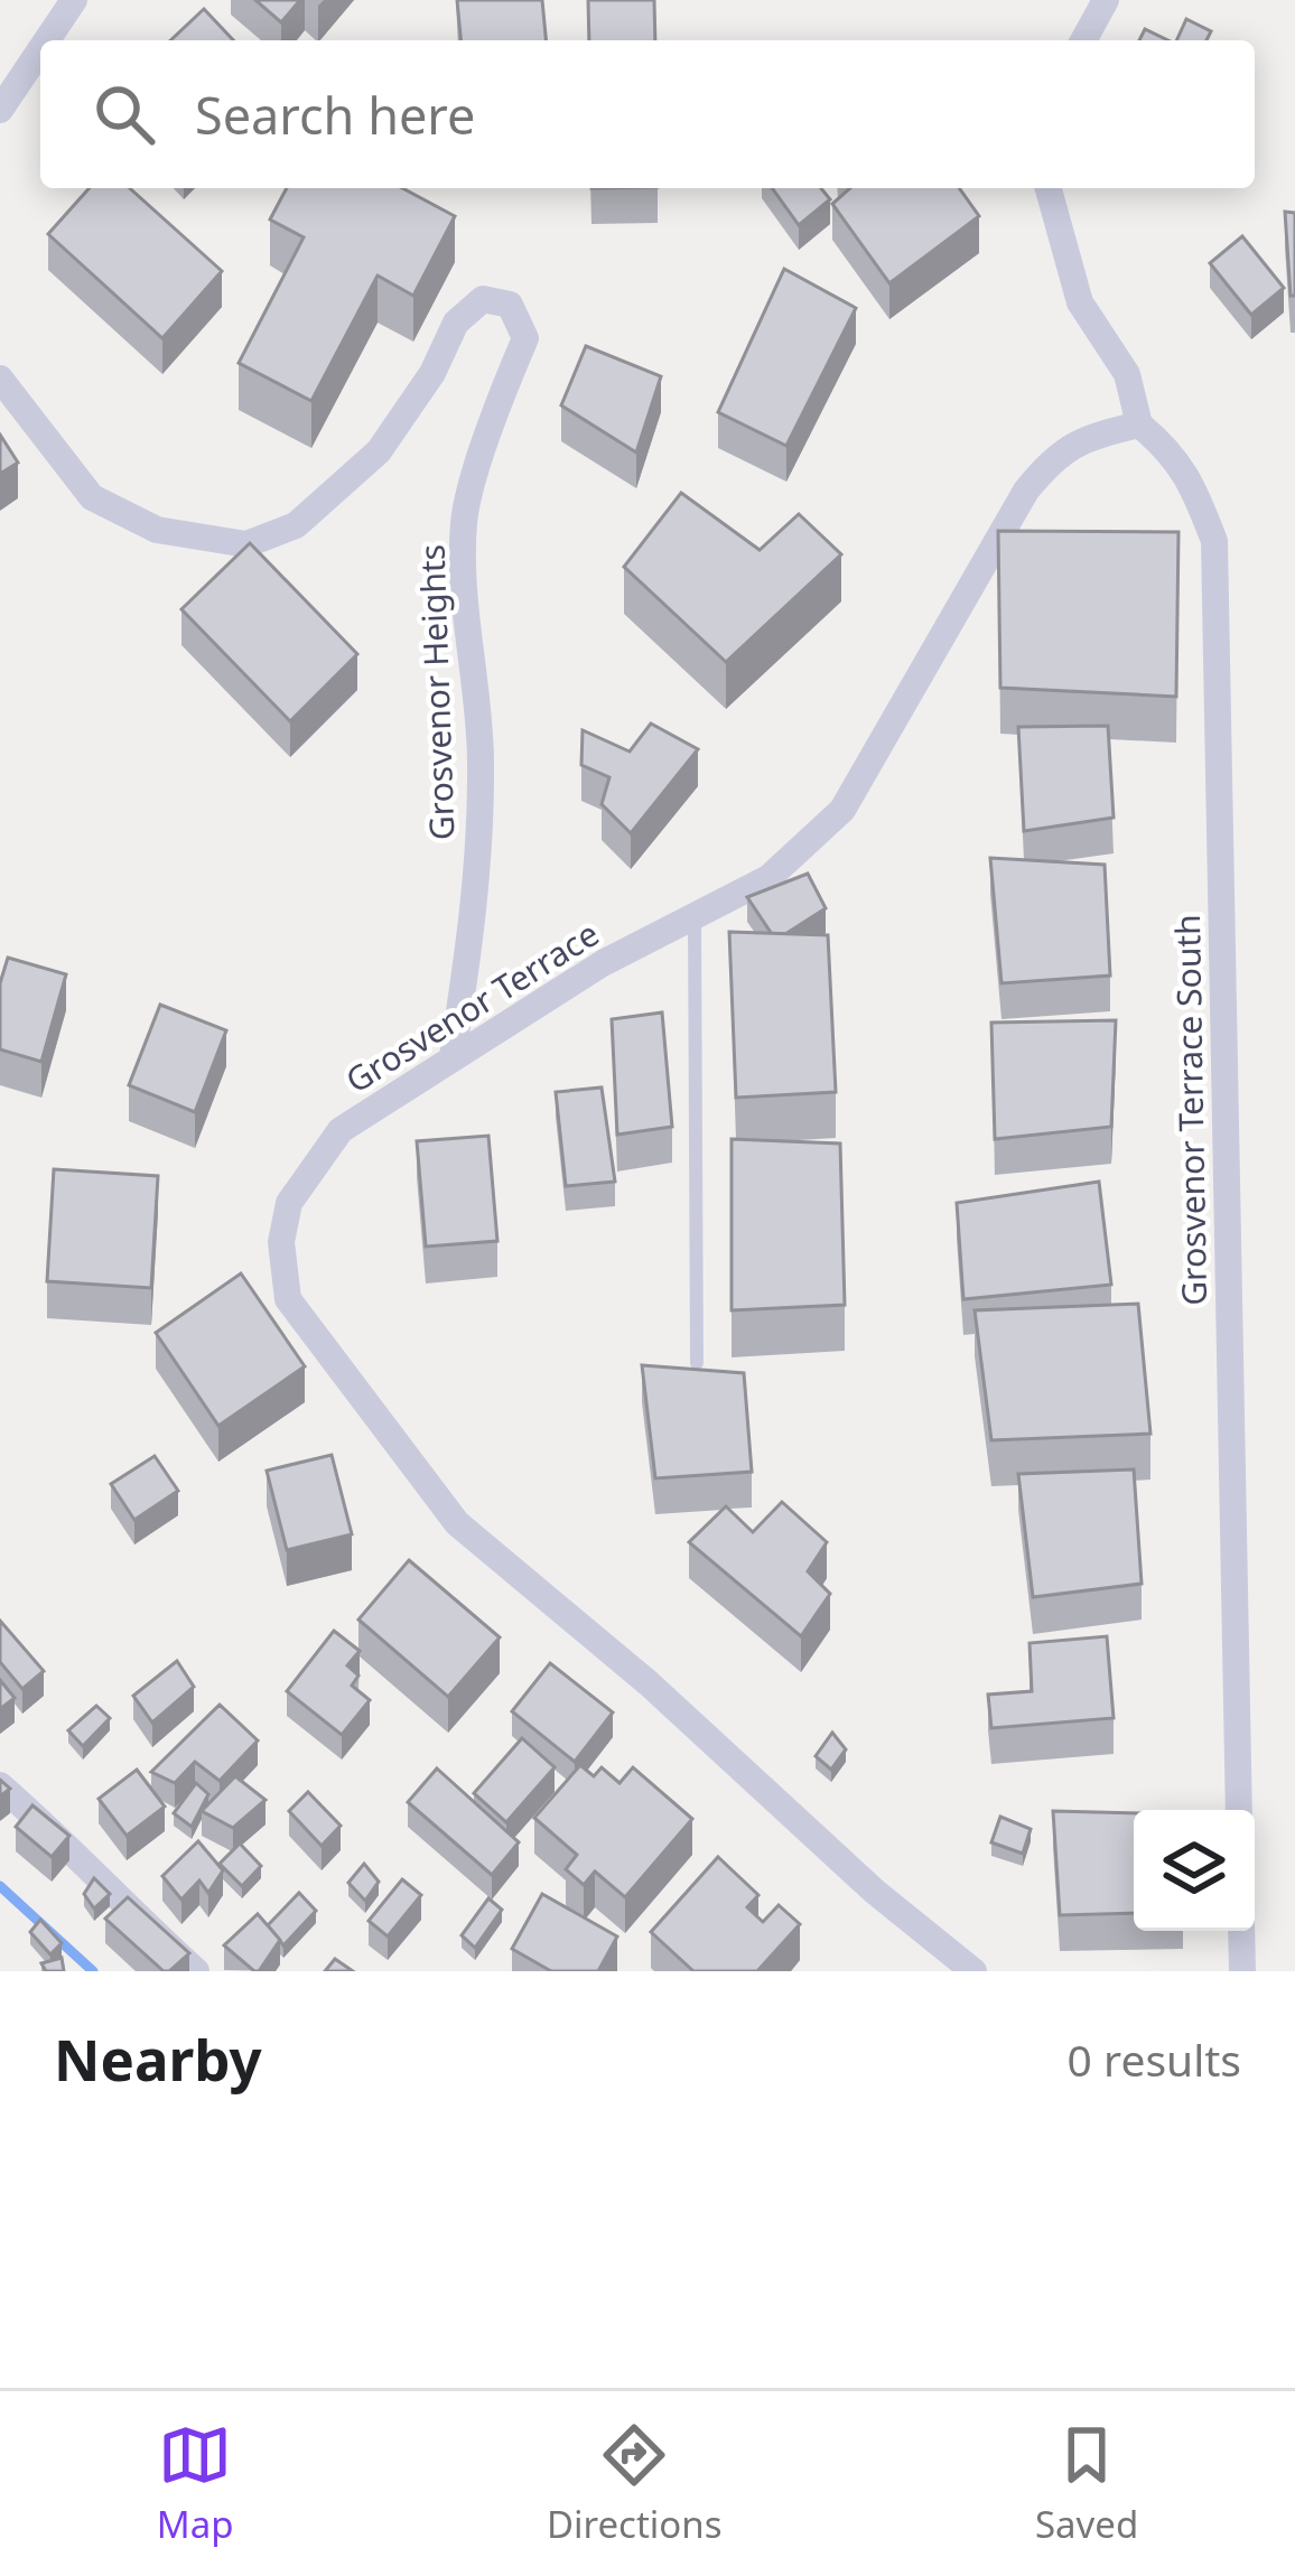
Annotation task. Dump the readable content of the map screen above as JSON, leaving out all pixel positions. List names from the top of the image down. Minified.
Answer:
{"streets":{"street":["Grosvenor Heights","Grosvenor Terrace","Grosvenor Terrace South"]},"crossings":[["Grosvenor Heights","Grosvenor Terrace"],["Grosvenor Terrace","Grosvenor Terrace South"]],"page":{"search":"Search here","heading":["Nearby","0 results"],"nav":["Map","Directions","Saved"]}}
